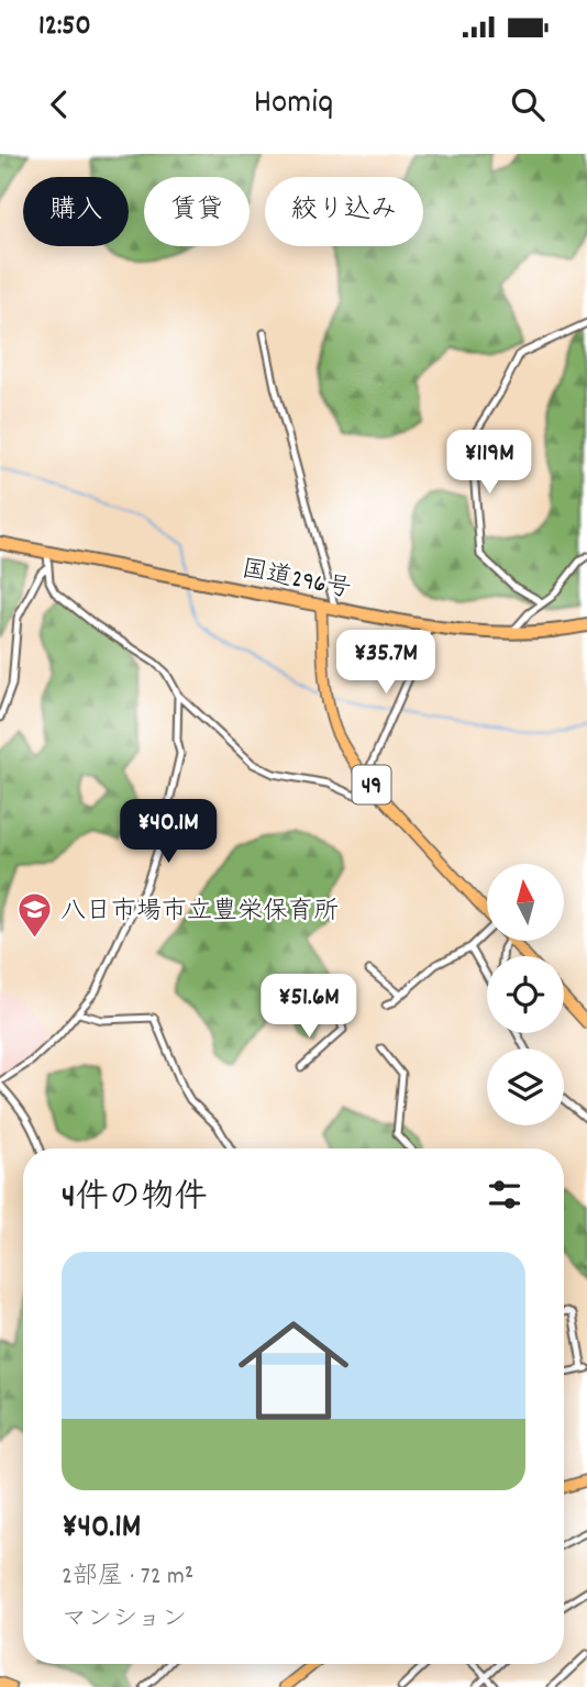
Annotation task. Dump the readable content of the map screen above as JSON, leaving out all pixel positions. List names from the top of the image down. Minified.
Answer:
{"streets":{"highway":["国道296号"],"main road":["49"]},"crossings":[["国道296号","49"]],"places":{"school or university":["八日市場市立豊栄保育所"]},"north":"top","page":{"status":"12:50","header":"Homiq","chip":["購入","賃貸","絞り込み"],"price":["¥119M","¥35.7M","¥40.1M","¥51.6M"],"heading":"4件の物件","list":[{"name":"¥40.1M","note":"2部屋 · 72 m² · マンション"}]}}
